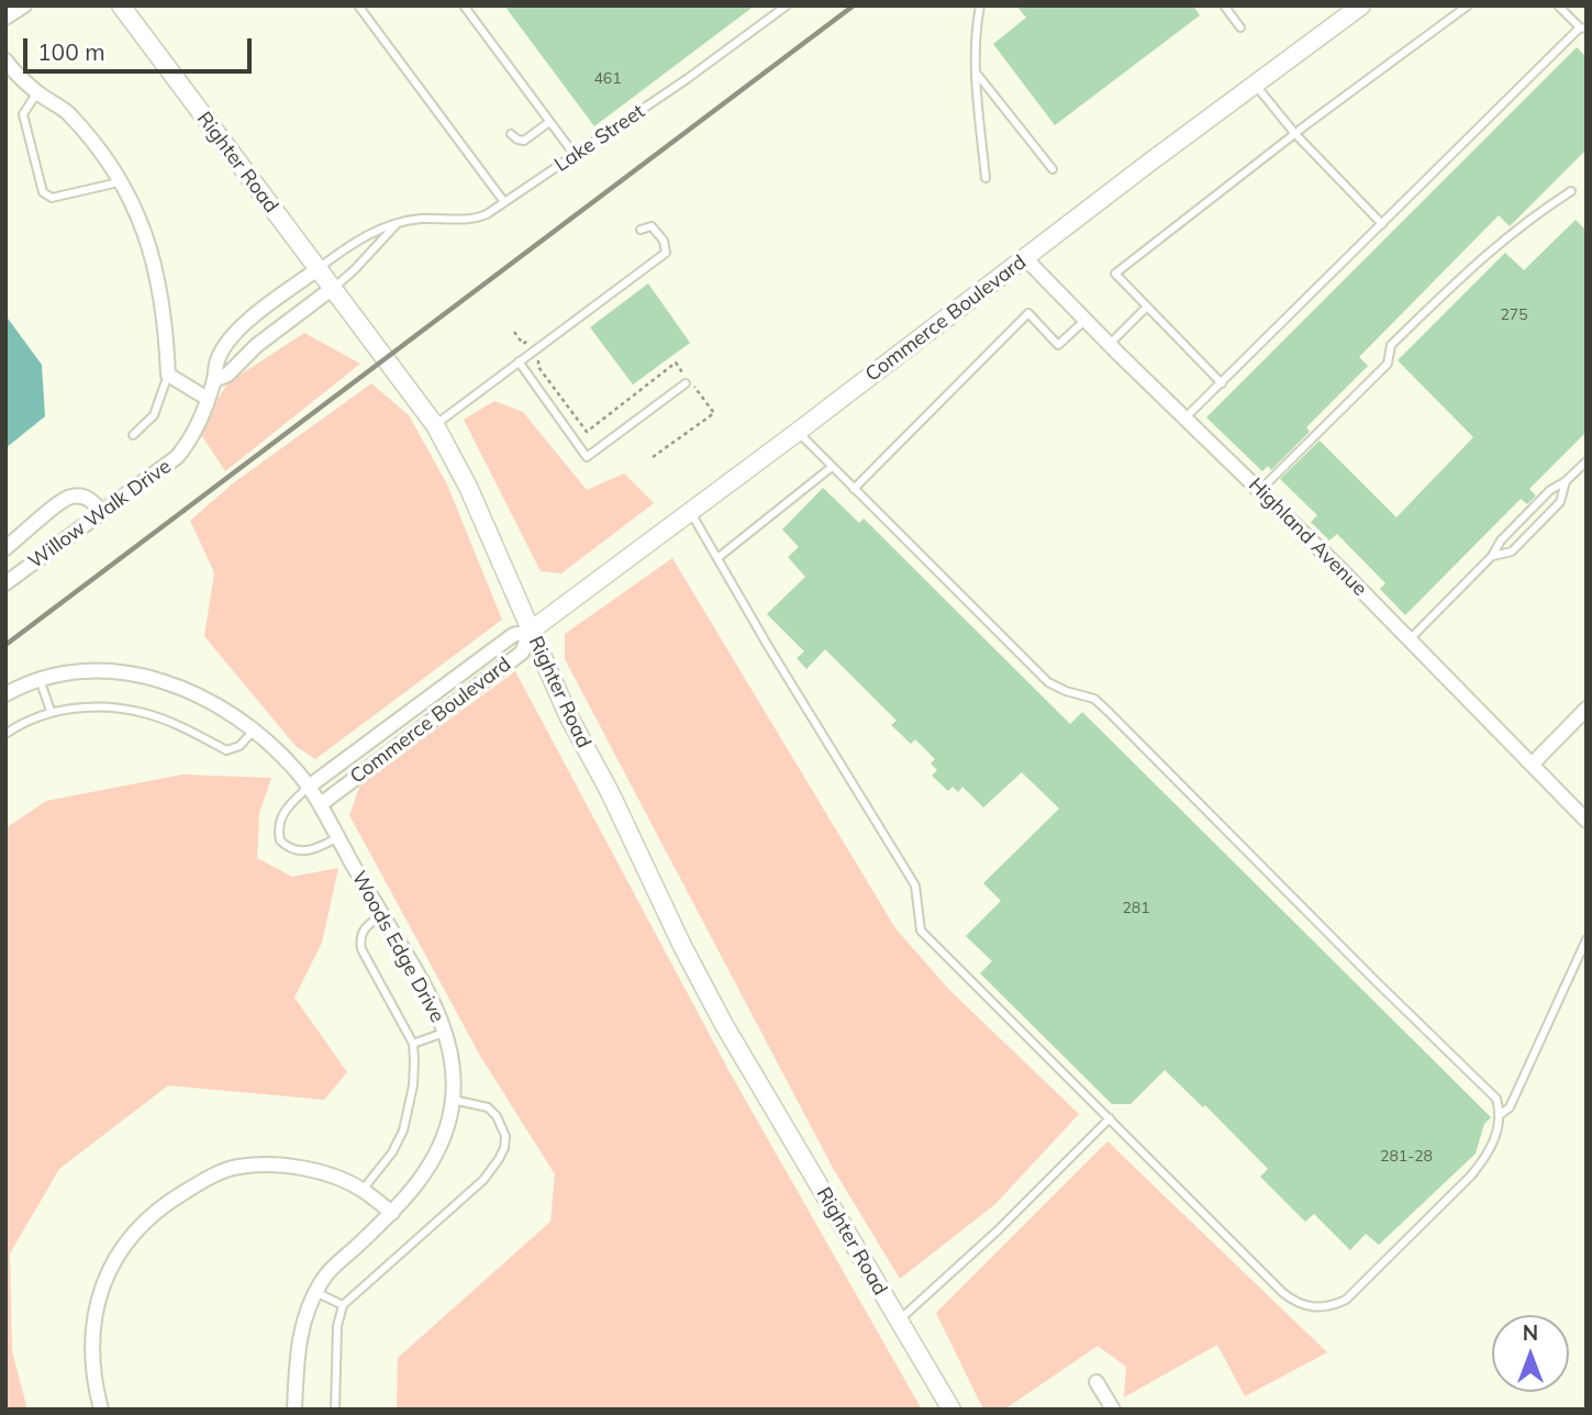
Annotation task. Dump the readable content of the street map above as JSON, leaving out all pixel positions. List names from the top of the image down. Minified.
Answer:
{"streets":{"street":["Righter Road","Commerce Boulevard","Willow Walk Drive","Highland Avenue","Woods Edge Drive"],"lane":["Lake Street"]},"crossings":[["Lake Street","Righter Road"],["Lake Street","Willow Walk Drive"],["Righter Road","Commerce Boulevard"],["Righter Road","Willow Walk Drive"],["Commerce Boulevard","Highland Avenue"],["Commerce Boulevard","Woods Edge Drive"]],"house_numbers":["461","275","281","281-28"],"scale_bar":"100 m","north":"top"}
